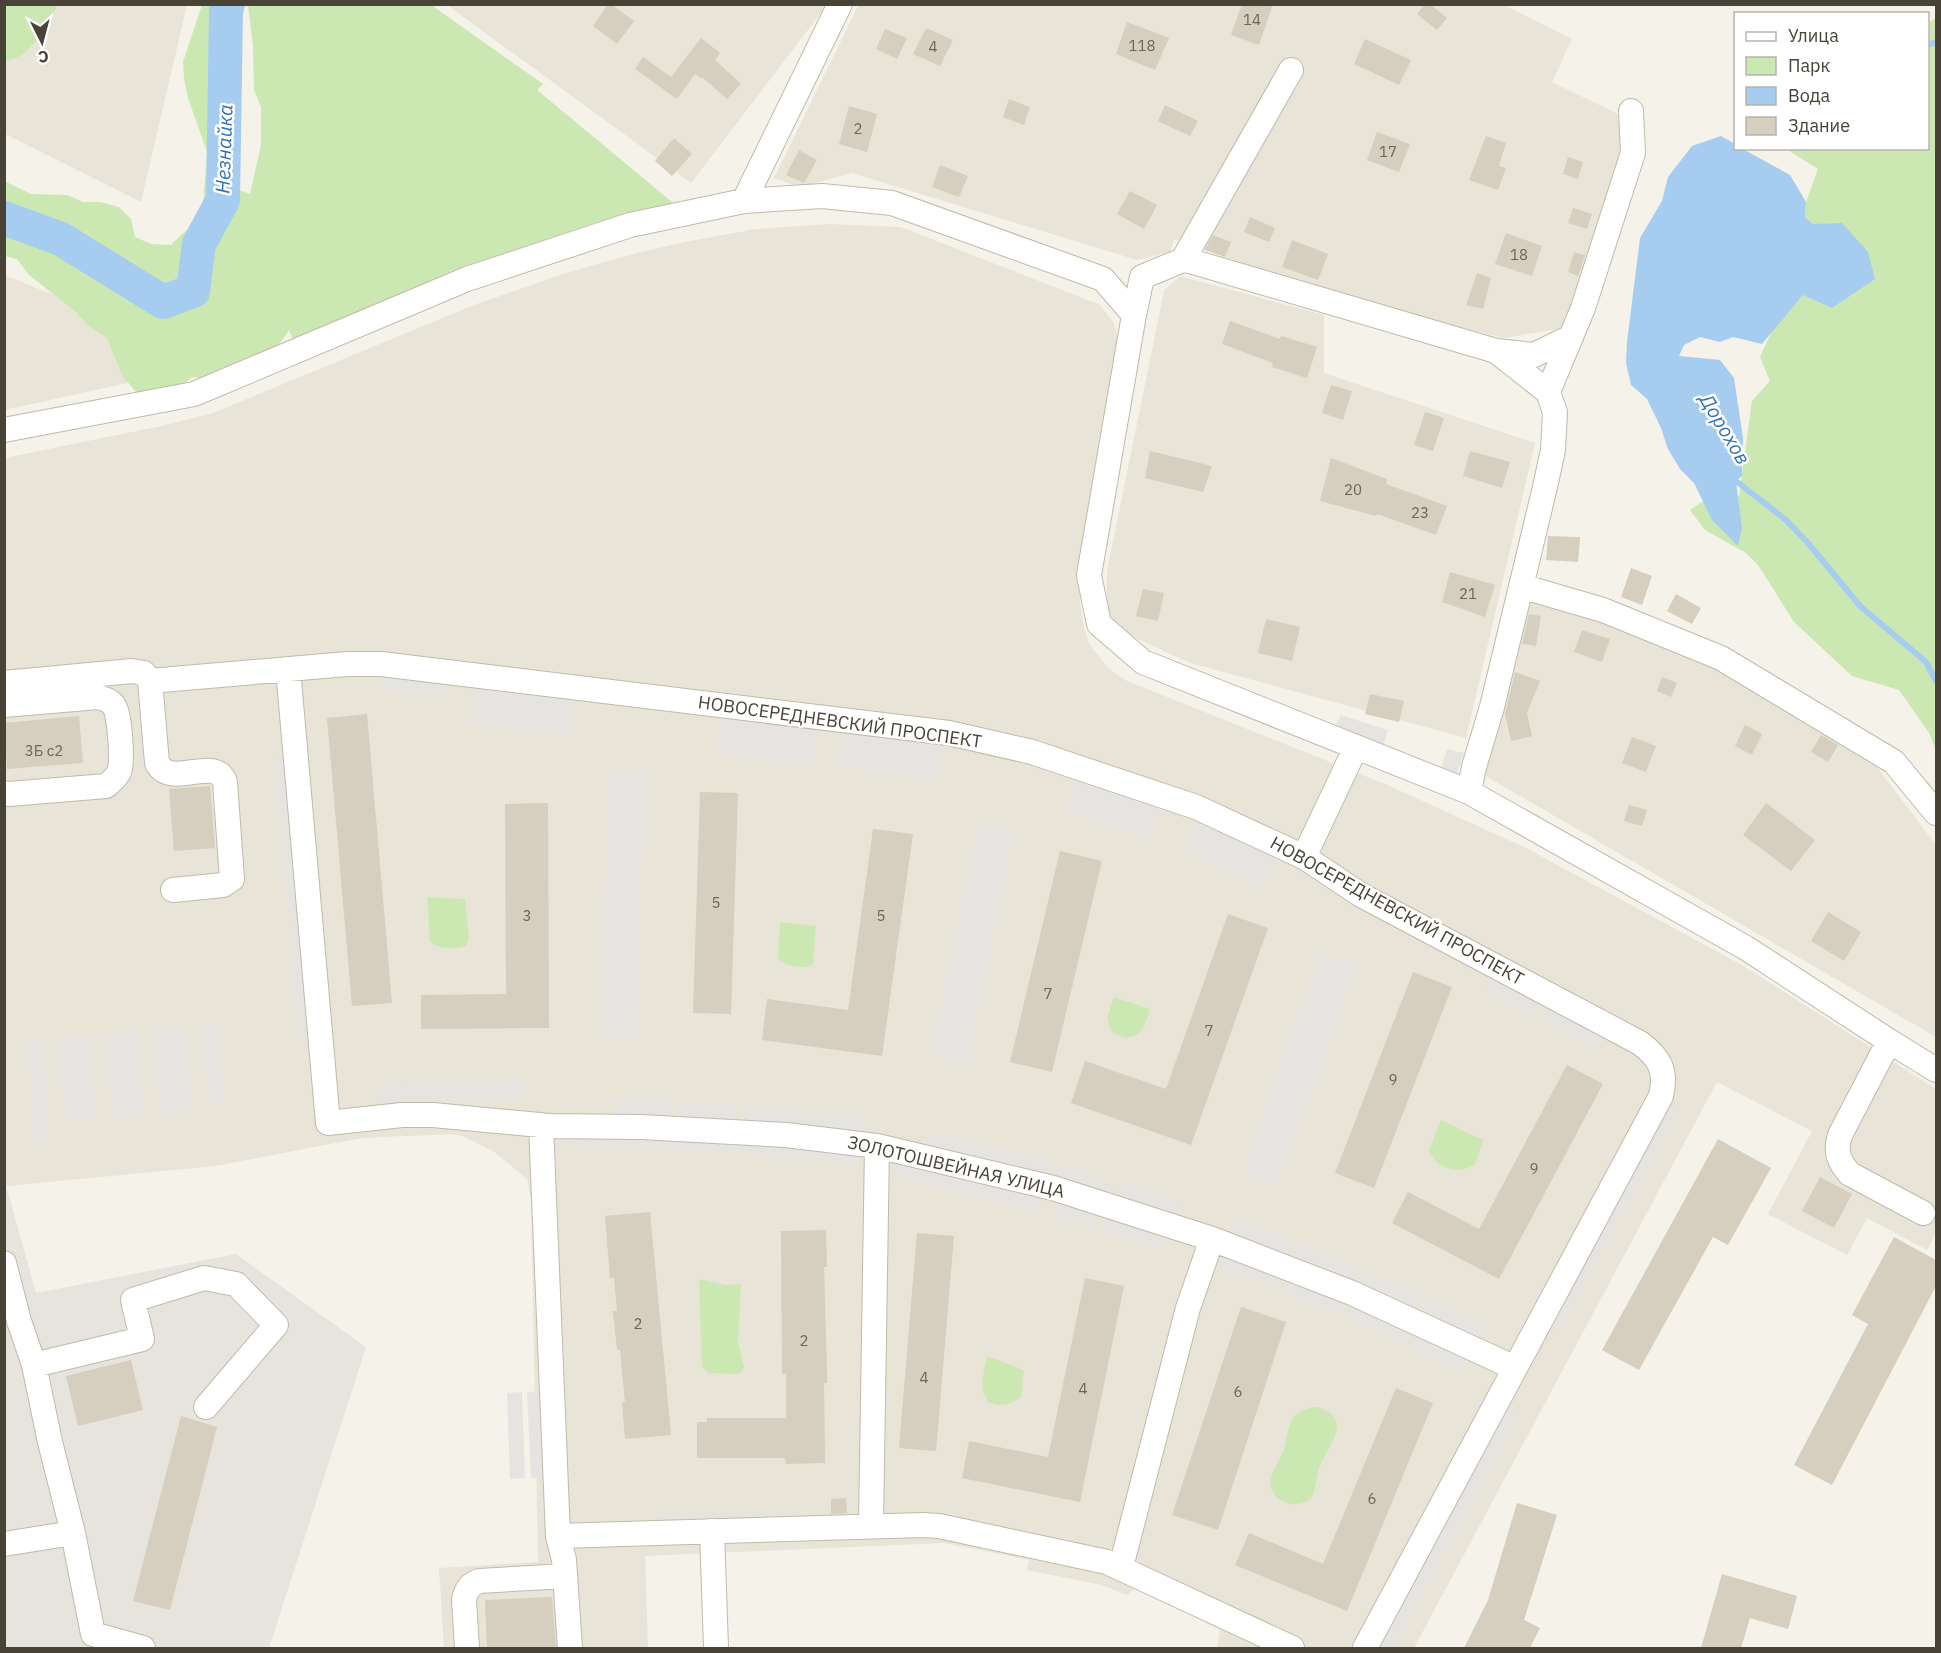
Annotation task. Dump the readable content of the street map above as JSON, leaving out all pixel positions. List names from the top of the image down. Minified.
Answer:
{"streets":{"street":["НОВОСЕРЕДНЕВСКИЙ ПРОСПЕКТ","ЗОЛОТОШВЕЙНАЯ УЛИЦА"]},"crossings":[["НОВОСЕРЕДНЕВСКИЙ ПРОСПЕКТ","ЗОЛОТОШВЕЙНАЯ УЛИЦА"]],"water":["Незнайка","Дорохов"],"house_numbers":["14","118","4","2","17","18","20","23","21","3Б с2","5","3","5","7","7","9","9","2","2","4","4","6","6"],"legend":["Улица","Парк","Вода","Здание"],"north":"bottom"}
